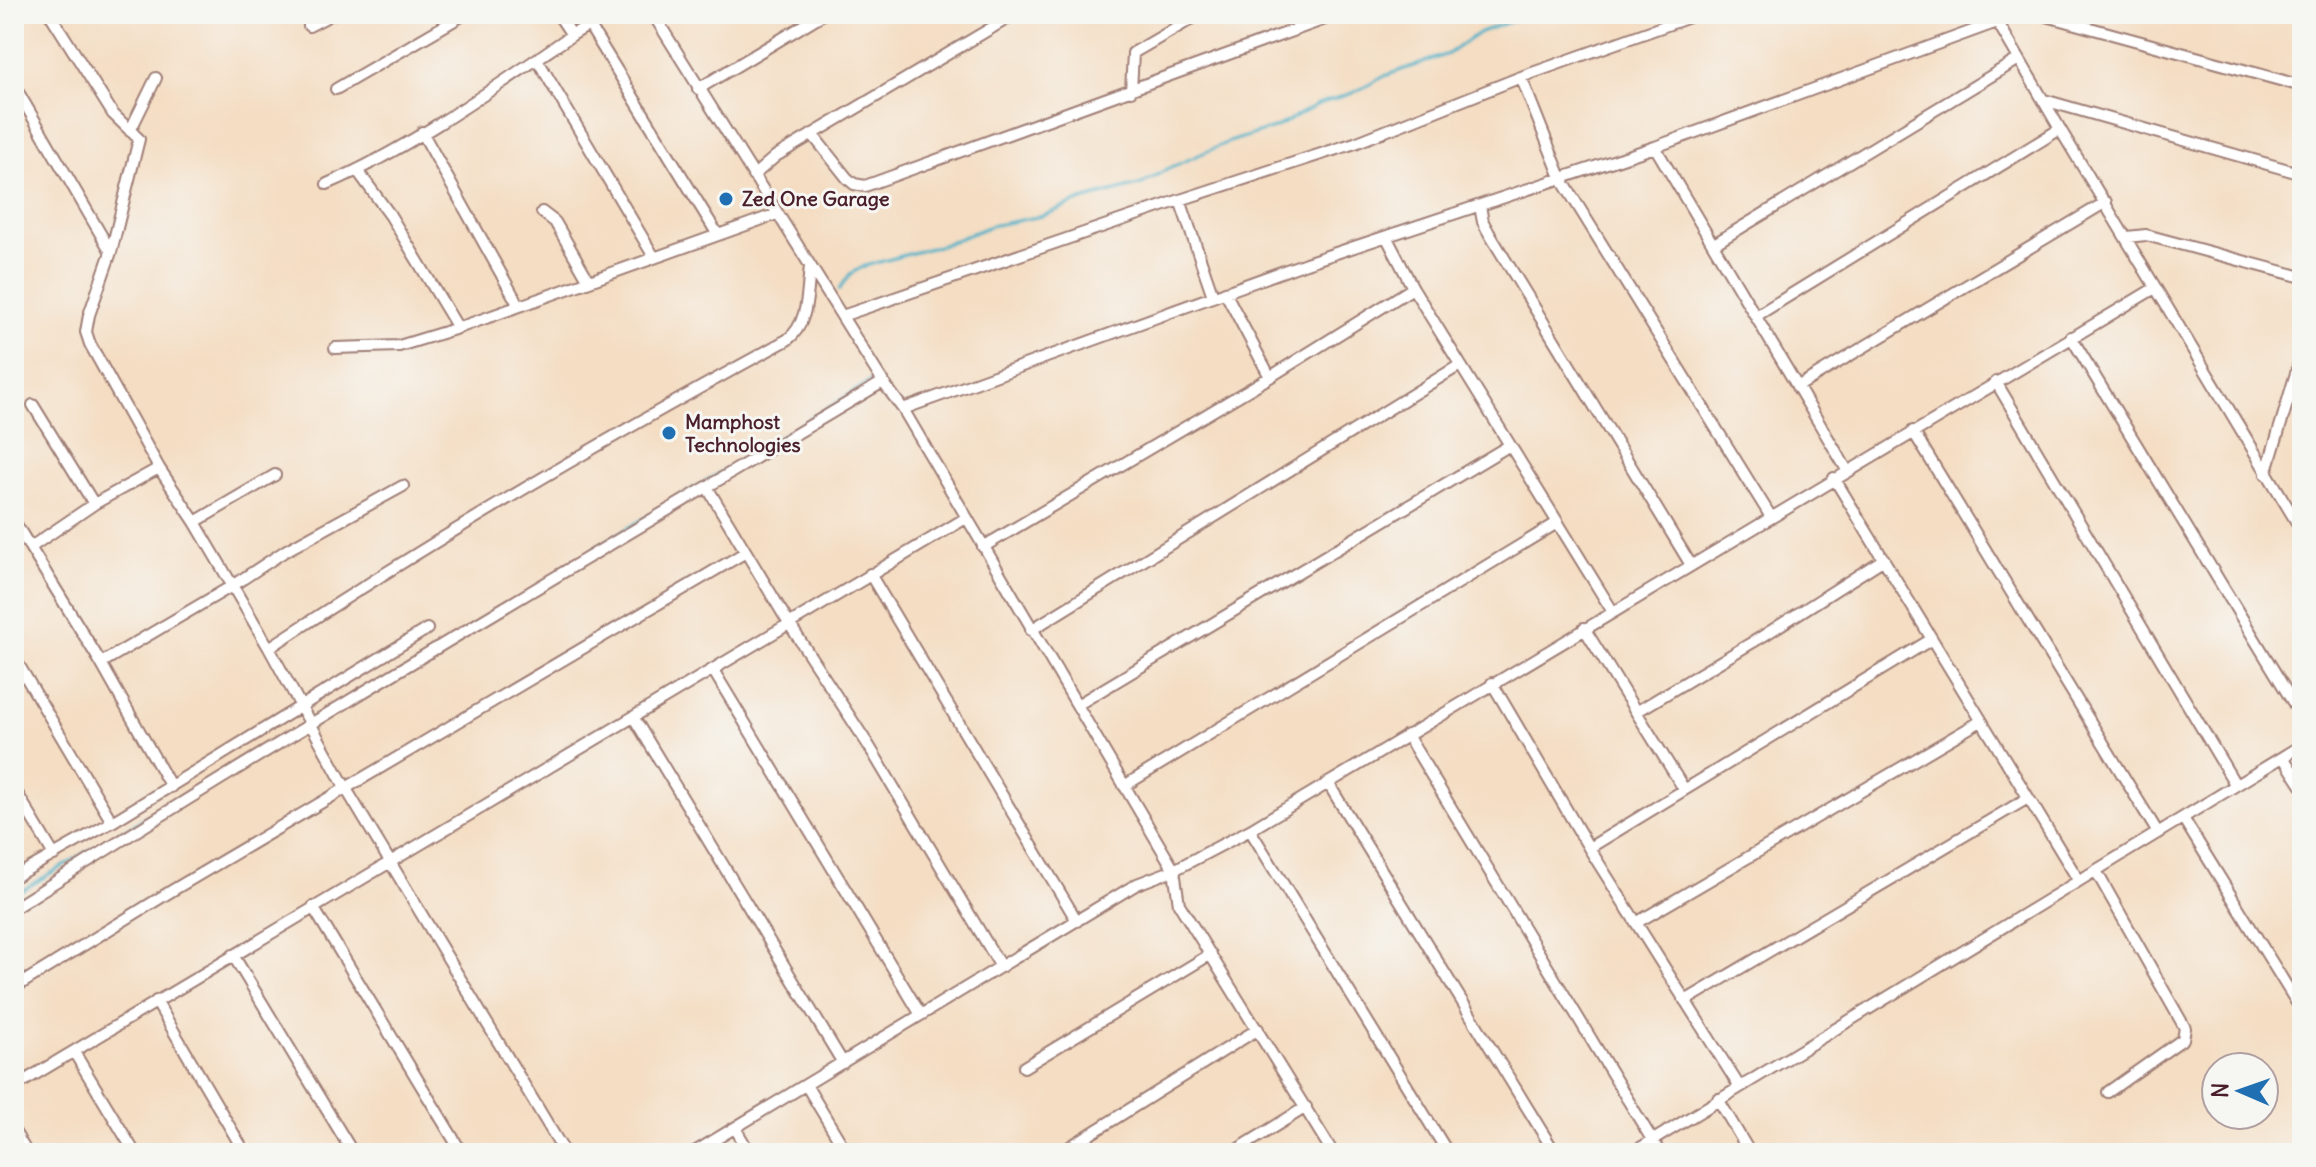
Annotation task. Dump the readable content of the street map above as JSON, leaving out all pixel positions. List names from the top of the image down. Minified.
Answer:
{"places":["Zed One Garage","Mamphost Technologies"],"north":"left"}
